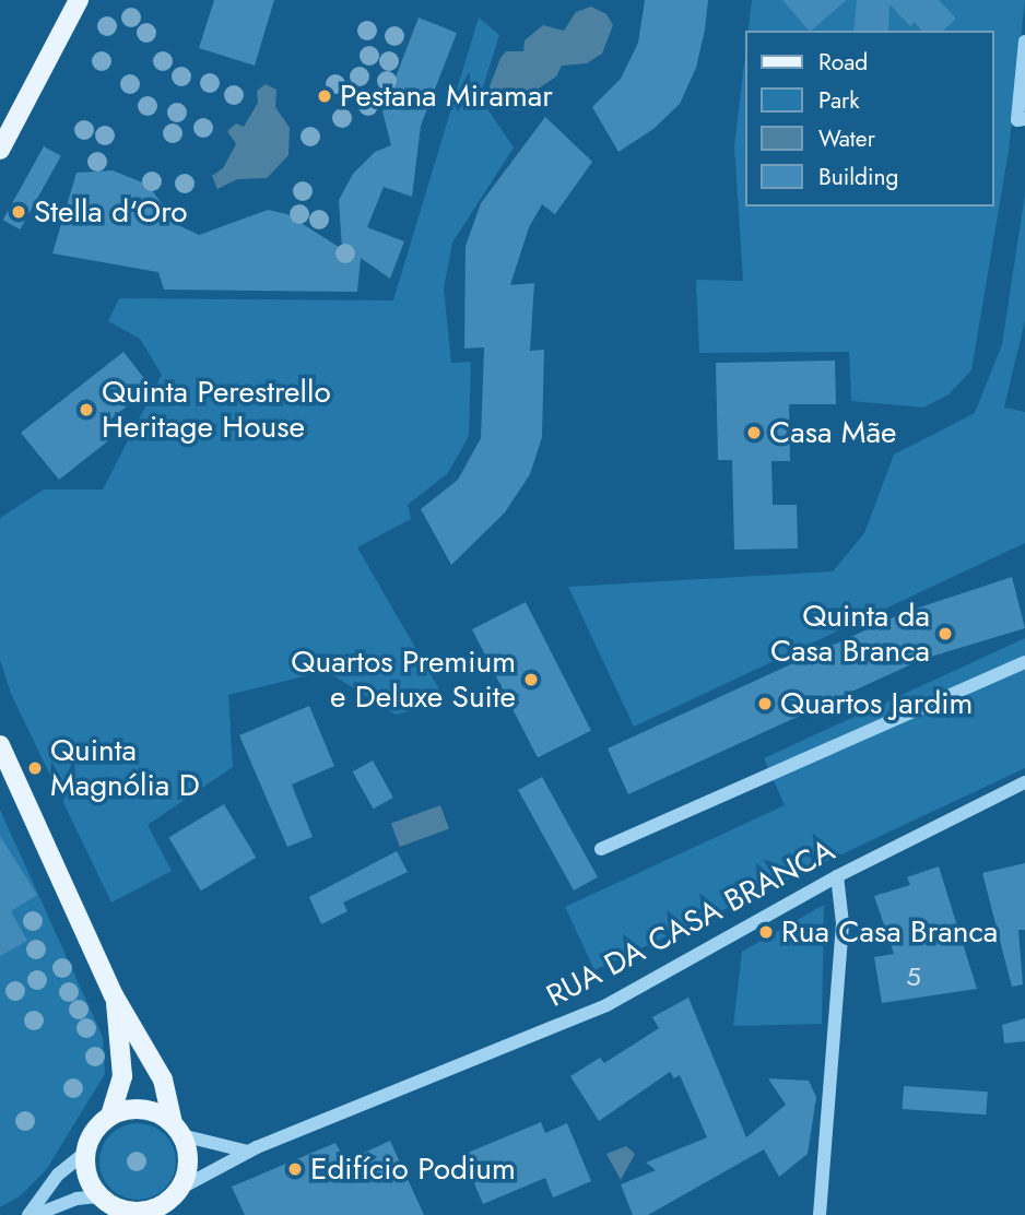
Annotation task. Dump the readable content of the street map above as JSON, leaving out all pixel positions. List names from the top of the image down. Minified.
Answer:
{"streets":{"street":["RUA DA CASA BRANCA"]},"places":["Pestana Miramar","Stella d‘Oro","Quinta Perestrello Heritage House","Casa Mãe","Quinta da Casa Branca","Quartos Premium e Deluxe Suite","Quartos Jardim","Quinta Magnólia D","Rua Casa Branca","Edifício Podium"],"house_numbers":["5"],"legend":["Road","Park","Water","Building"]}
